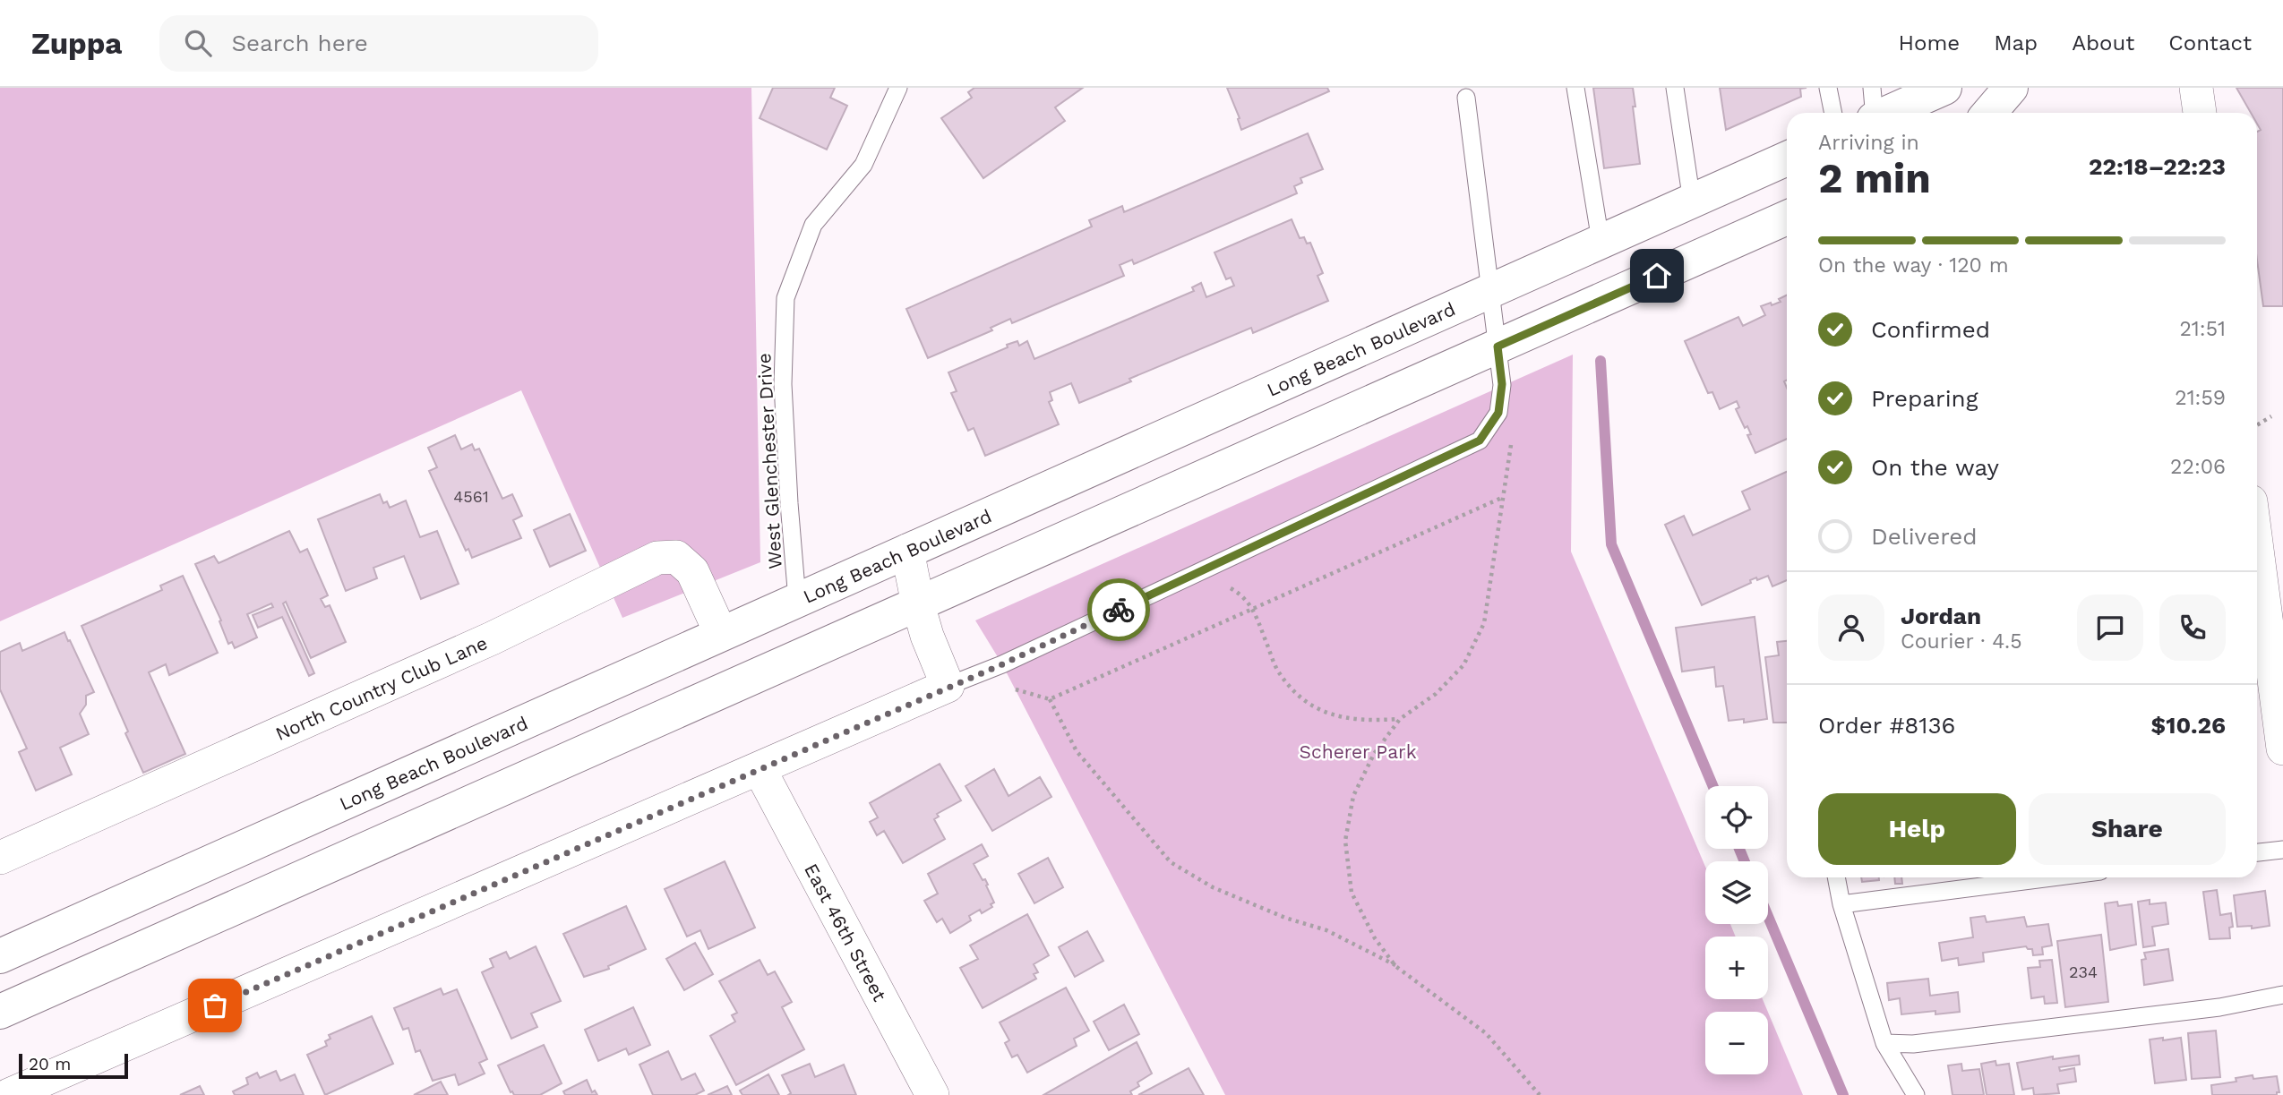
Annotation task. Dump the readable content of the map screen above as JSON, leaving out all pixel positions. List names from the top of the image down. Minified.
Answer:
{"streets":{"main road":["Long Beach Boulevard"],"street":["North Country Club Lane","East 46th Street"],"lane":["West Glenchester Drive"]},"crossings":[["Long Beach Boulevard","West Glenchester Drive"],["Long Beach Boulevard","North Country Club Lane"]],"parks":["Scherer Park"],"house_numbers":["4561","234"],"scale_bar":"20 m","page":{"header":"Zuppa","search":"Search here","nav":["Home","Map","About","Contact"],"heading":["2 min","Arriving in","22:18–22:23"],"panel":["Jordan","Courier · 4.5","Order #8136","$10.26"],"bar":"On the way · 120 m","list":[["Confirmed","21:51"],["Preparing","21:59"],["On the way","22:06"],"Delivered"],"buttons":["Help","Share"],"map_buttons":["+","−"],"scale":"20 m"}}
